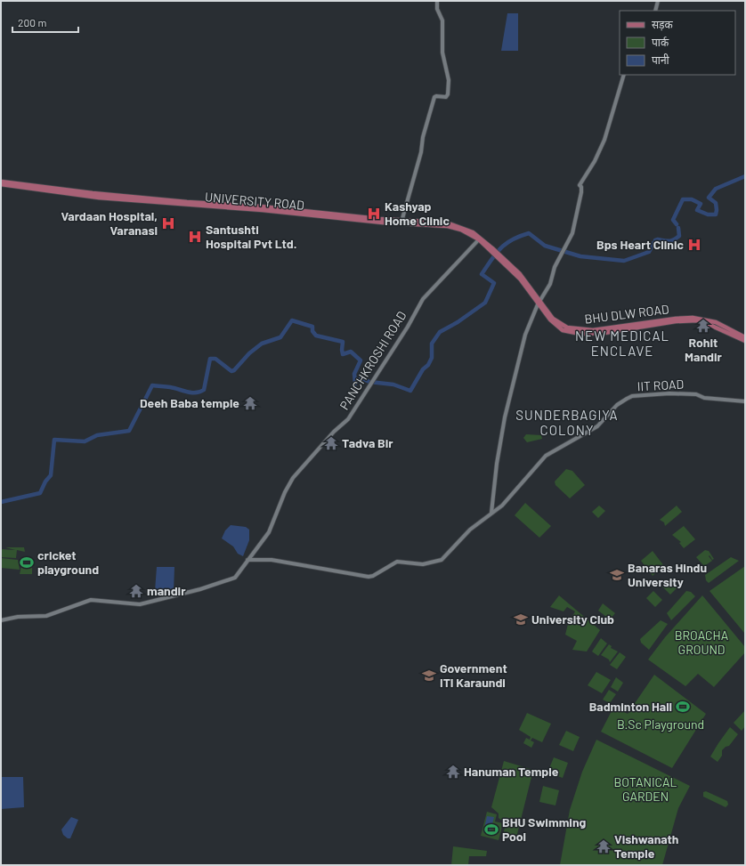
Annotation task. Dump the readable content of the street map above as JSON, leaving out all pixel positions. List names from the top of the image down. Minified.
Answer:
{"streets":{"main road":["UNIVERSITY ROAD","BHU DLW ROAD"],"street":["PANCHKROSHI ROAD","IIT ROAD"]},"crossings":[["UNIVERSITY ROAD","BHU DLW ROAD"],["UNIVERSITY ROAD","PANCHKROSHI ROAD"],["PANCHKROSHI ROAD","IIT ROAD"]],"districts":["NEW MEDICAL ENCLAVE","SUNDERBAGIYA COLONY"],"parks":["BROACHA GROUND","B.Sc Playground","BOTANICAL GARDEN"],"places":{"hospital":["Kashyap Home Clinic","Vardaan Hospital, Varanasi","Santushti Hospital Pvt Ltd.","Bps Heart Clinic"],"temple":["Rohit Mandir","Deeh Baba temple","Tadva Bir","mandir","Hanuman Temple","Vishwanath Temple"],"sports":["cricket playground","Badminton Hall","BHU Swimming Pool"],"school or university":["Banaras Hindu University","University Club","Government ITI Karaundi"]},"legend":["सड़क","पार्क","पानी"],"scale_bar":"200 m"}
